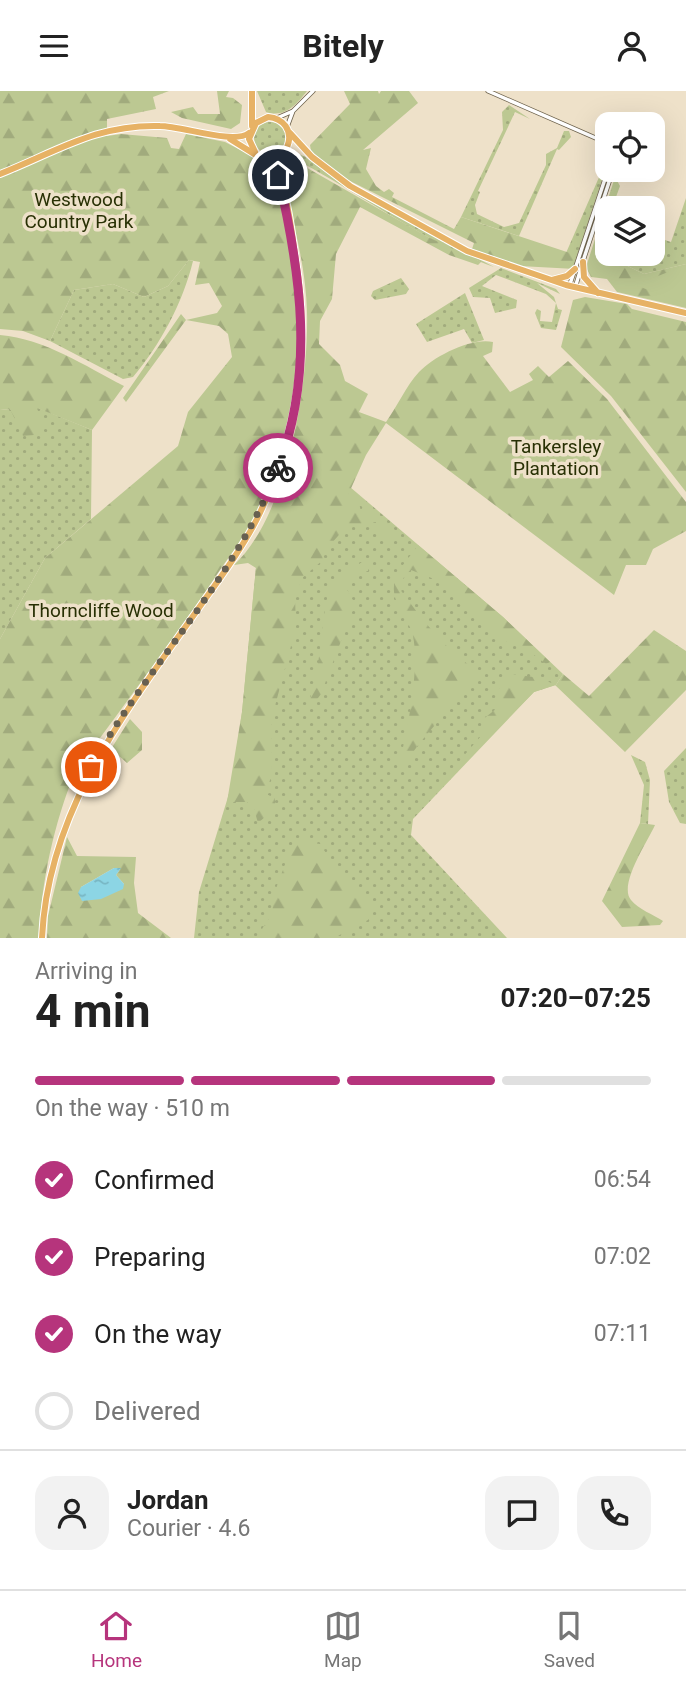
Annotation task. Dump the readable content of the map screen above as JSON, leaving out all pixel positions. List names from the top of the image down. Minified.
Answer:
{"parks":["Westwood Country Park","Tankersley Plantation","Thorncliffe Wood"],"page":{"header":"Bitely","heading":["4 min","Arriving in","07:20–07:25"],"panel":["Jordan","Courier · 4.6"],"bar":"On the way · 510 m","list":[["Confirmed","06:54"],["Preparing","07:02"],["On the way","07:11"],"Delivered"],"tabs":["Home","Map","Saved"]}}
